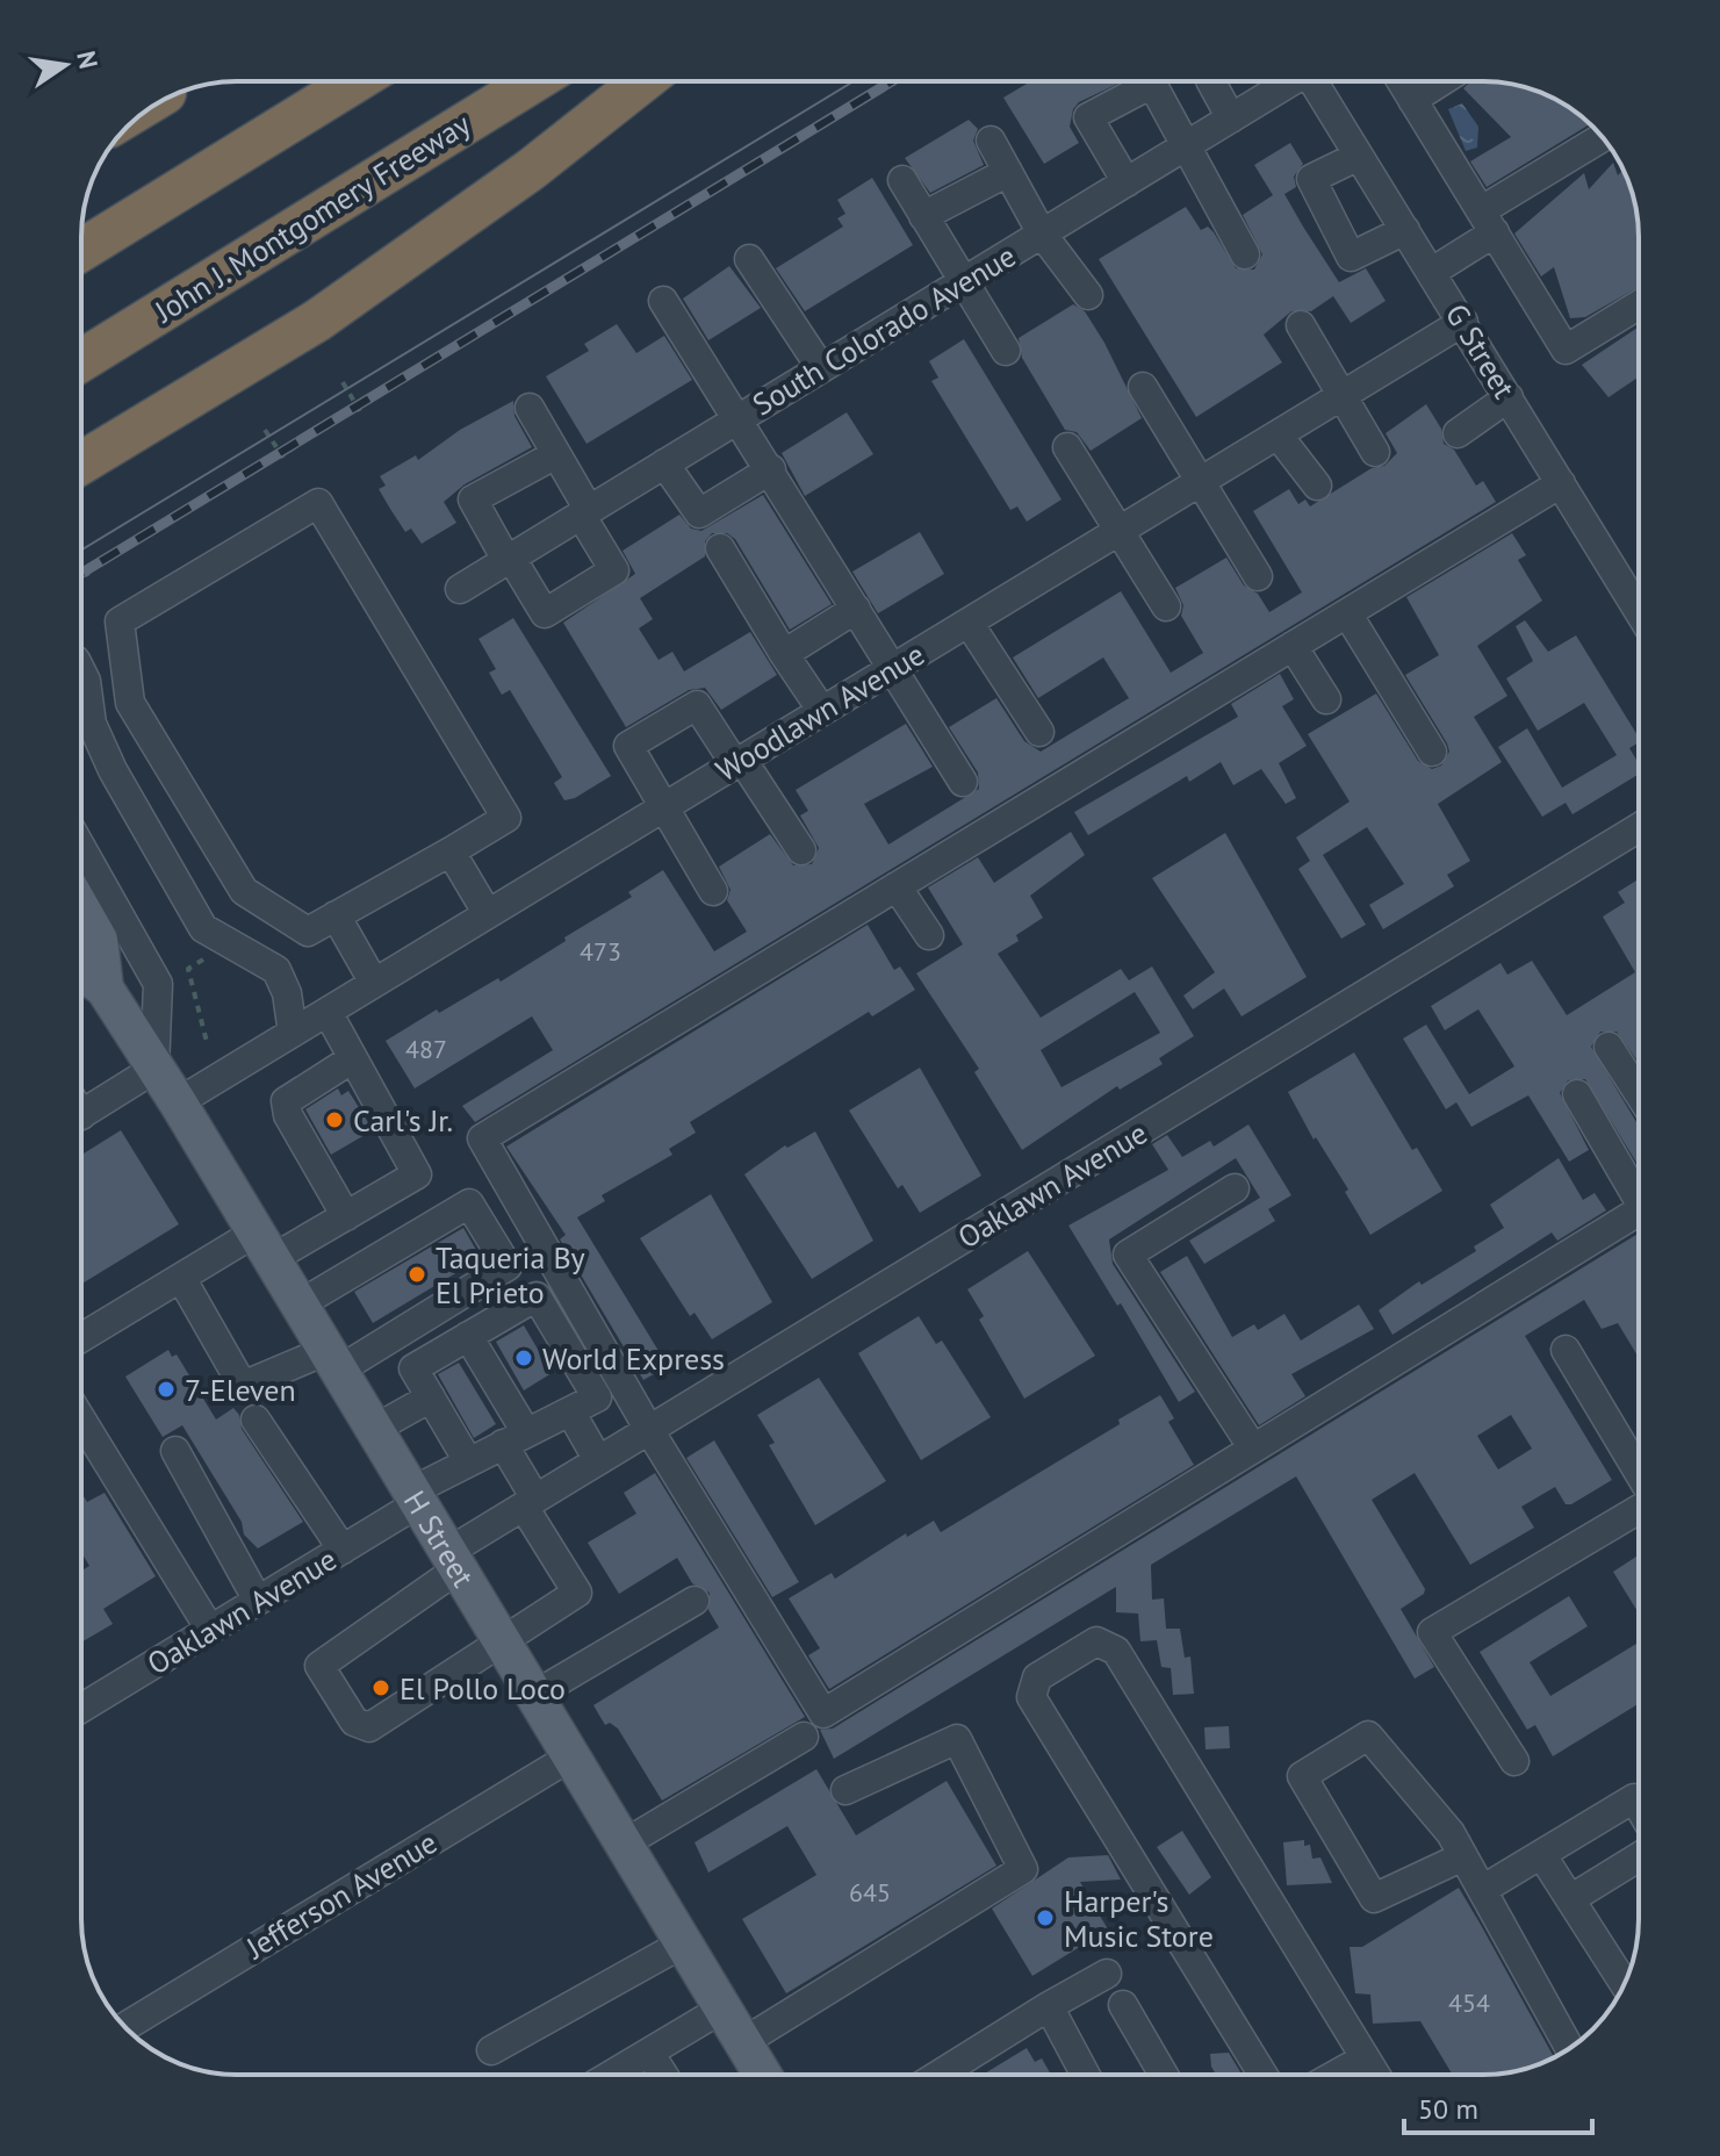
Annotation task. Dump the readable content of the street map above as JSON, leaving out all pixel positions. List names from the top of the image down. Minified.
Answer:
{"streets":{"highway":["John J. Montgomery Freeway"],"main road":["H Street"],"street":["South Colorado Avenue","G Street","Woodlawn Avenue","Oaklawn Avenue","Jefferson Avenue"]},"crossings":[["G Street","Woodlawn Avenue"],["Woodlawn Avenue","H Street"],["Oaklawn Avenue","H Street"],["H Street","Jefferson Avenue"]],"places":["Carl's Jr.","Taqueria By El Prieto","World Express","7-Eleven","El Pollo Loco","Harper's Music Store"],"house_numbers":["473","487","645","454"],"scale_bar":"50 m","north":"right"}
